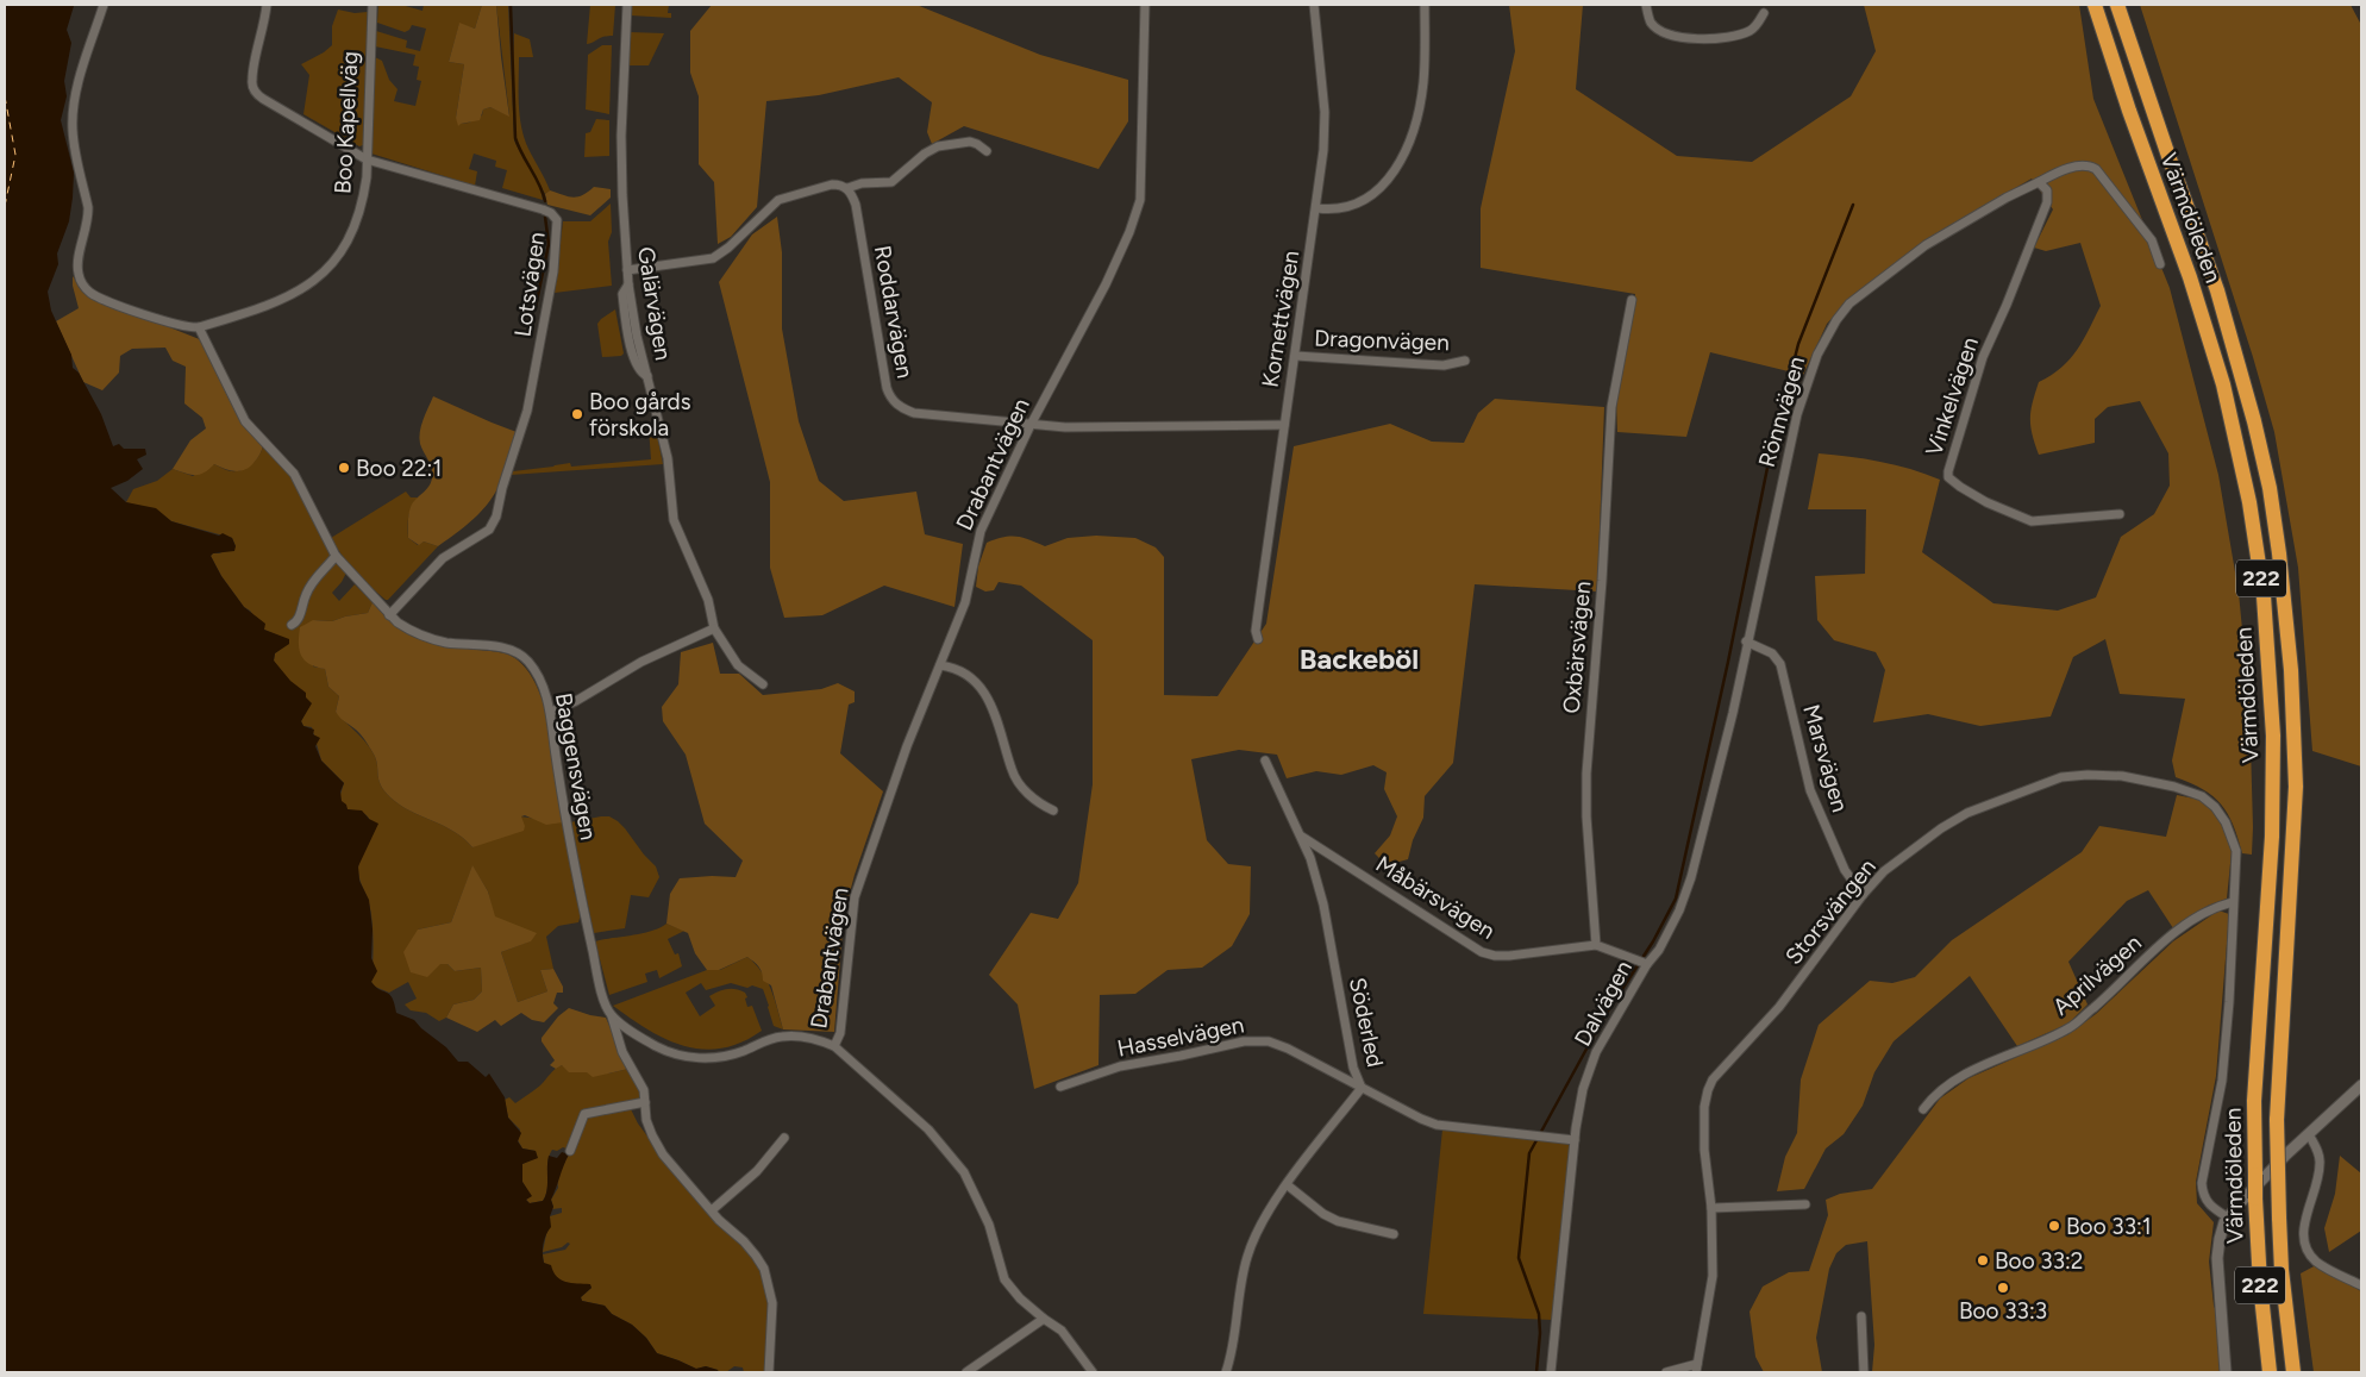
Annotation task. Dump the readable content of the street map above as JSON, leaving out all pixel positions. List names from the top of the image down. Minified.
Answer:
{"streets":{"highway":["Värmdöleden","222"],"street":["Boo Kapellväg","Lotsvägen","Galärvägen","Roddarvägen","Kornettvägen","Dragonvägen","Vinkelvägen","Rönnvägen","Drabantvägen","Oxbärsvägen","Marsvägen","Baggensvägen","Måbärsvägen","Storsvängen","Aprilvägen","Dalvägen","Söderled","Hasselvägen"]},"crossings":[["Boo Kapellväg","Lotsvägen"],["Boo Kapellväg","Baggensvägen"],["Lotsvägen","Baggensvägen"],["Roddarvägen","Kornettvägen"],["Roddarvägen","Drabantvägen"],["Kornettvägen","Dragonvägen"],["Vinkelvägen","Rönnvägen"],["Rönnvägen","Marsvägen"],["Rönnvägen","Dalvägen"],["Oxbärsvägen","Måbärsvägen"],["Marsvägen","Storsvängen"],["Måbärsvägen","Söderled"],["Storsvängen","Aprilvägen"],["Dalvägen","Hasselvägen"],["Söderled","Hasselvägen"]],"districts":["Backeböl"],"places":["Boo gårds förskola","Boo 22:1","Boo 33:1","Boo 33:2","Boo 33:3"]}
